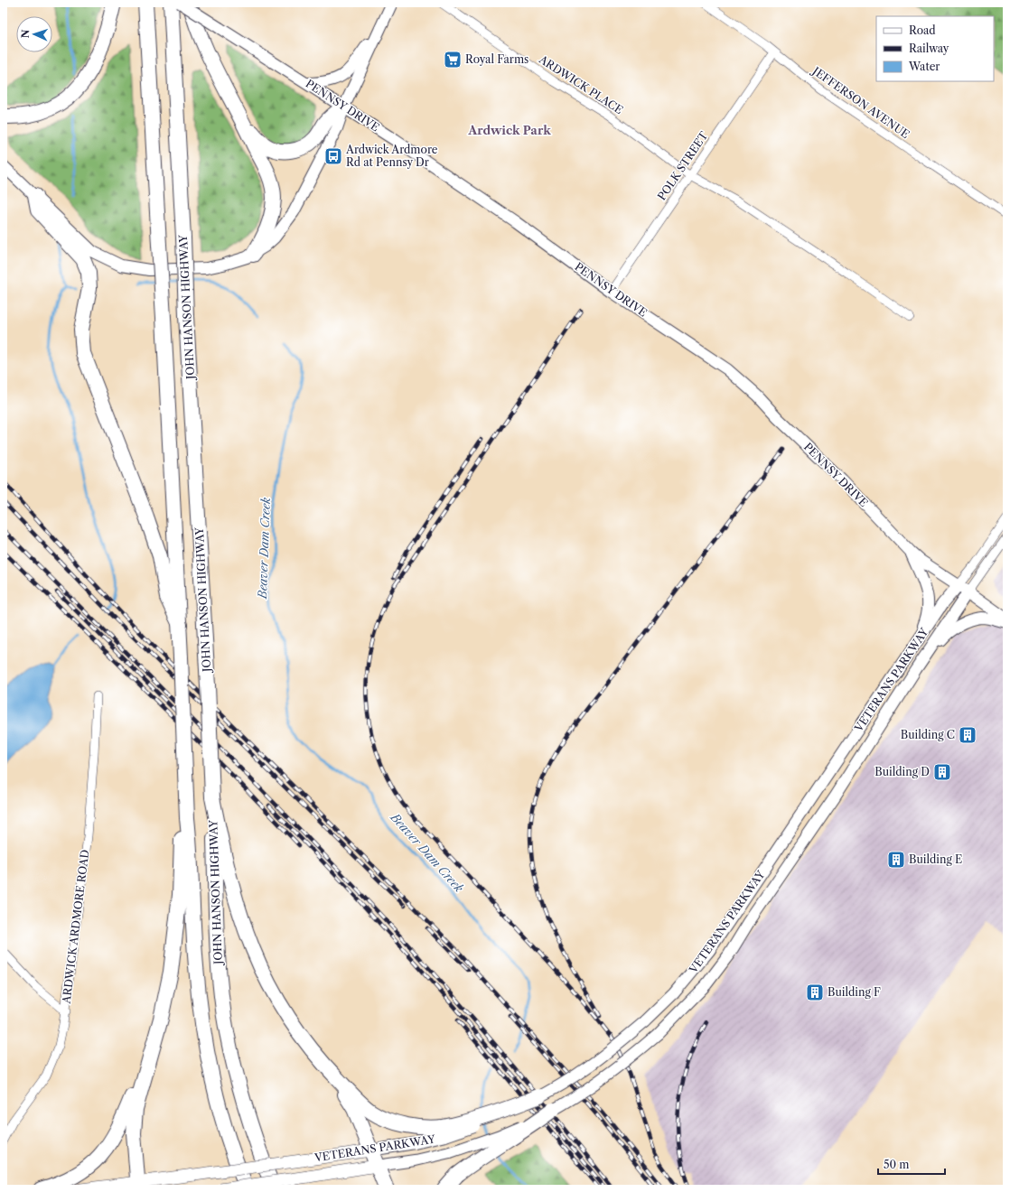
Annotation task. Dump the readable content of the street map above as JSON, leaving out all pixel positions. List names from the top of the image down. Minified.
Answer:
{"streets":{"highway":["JOHN HANSON HIGHWAY"],"main road":["PENNSY DRIVE","VETERANS PARKWAY"],"street":["ARDWICK PLACE","JEFFERSON AVENUE","POLK STREET","ARDWICK ARDMORE ROAD"]},"crossings":[["ARDWICK PLACE","POLK STREET"],["JEFFERSON AVENUE","POLK STREET"],["PENNSY DRIVE","POLK STREET"],["PENNSY DRIVE","VETERANS PARKWAY"]],"districts":["Ardwick Park"],"water":["Beaver Dam Creek"],"places":{"supermarket":["Royal Farms"],"bus stop":["Ardwick Ardmore Rd at Pennsy Dr"],"building":["Building C","Building D","Building E","Building F"]},"legend":["Road","Railway","Water"],"scale_bar":"50 m","north":"left"}
